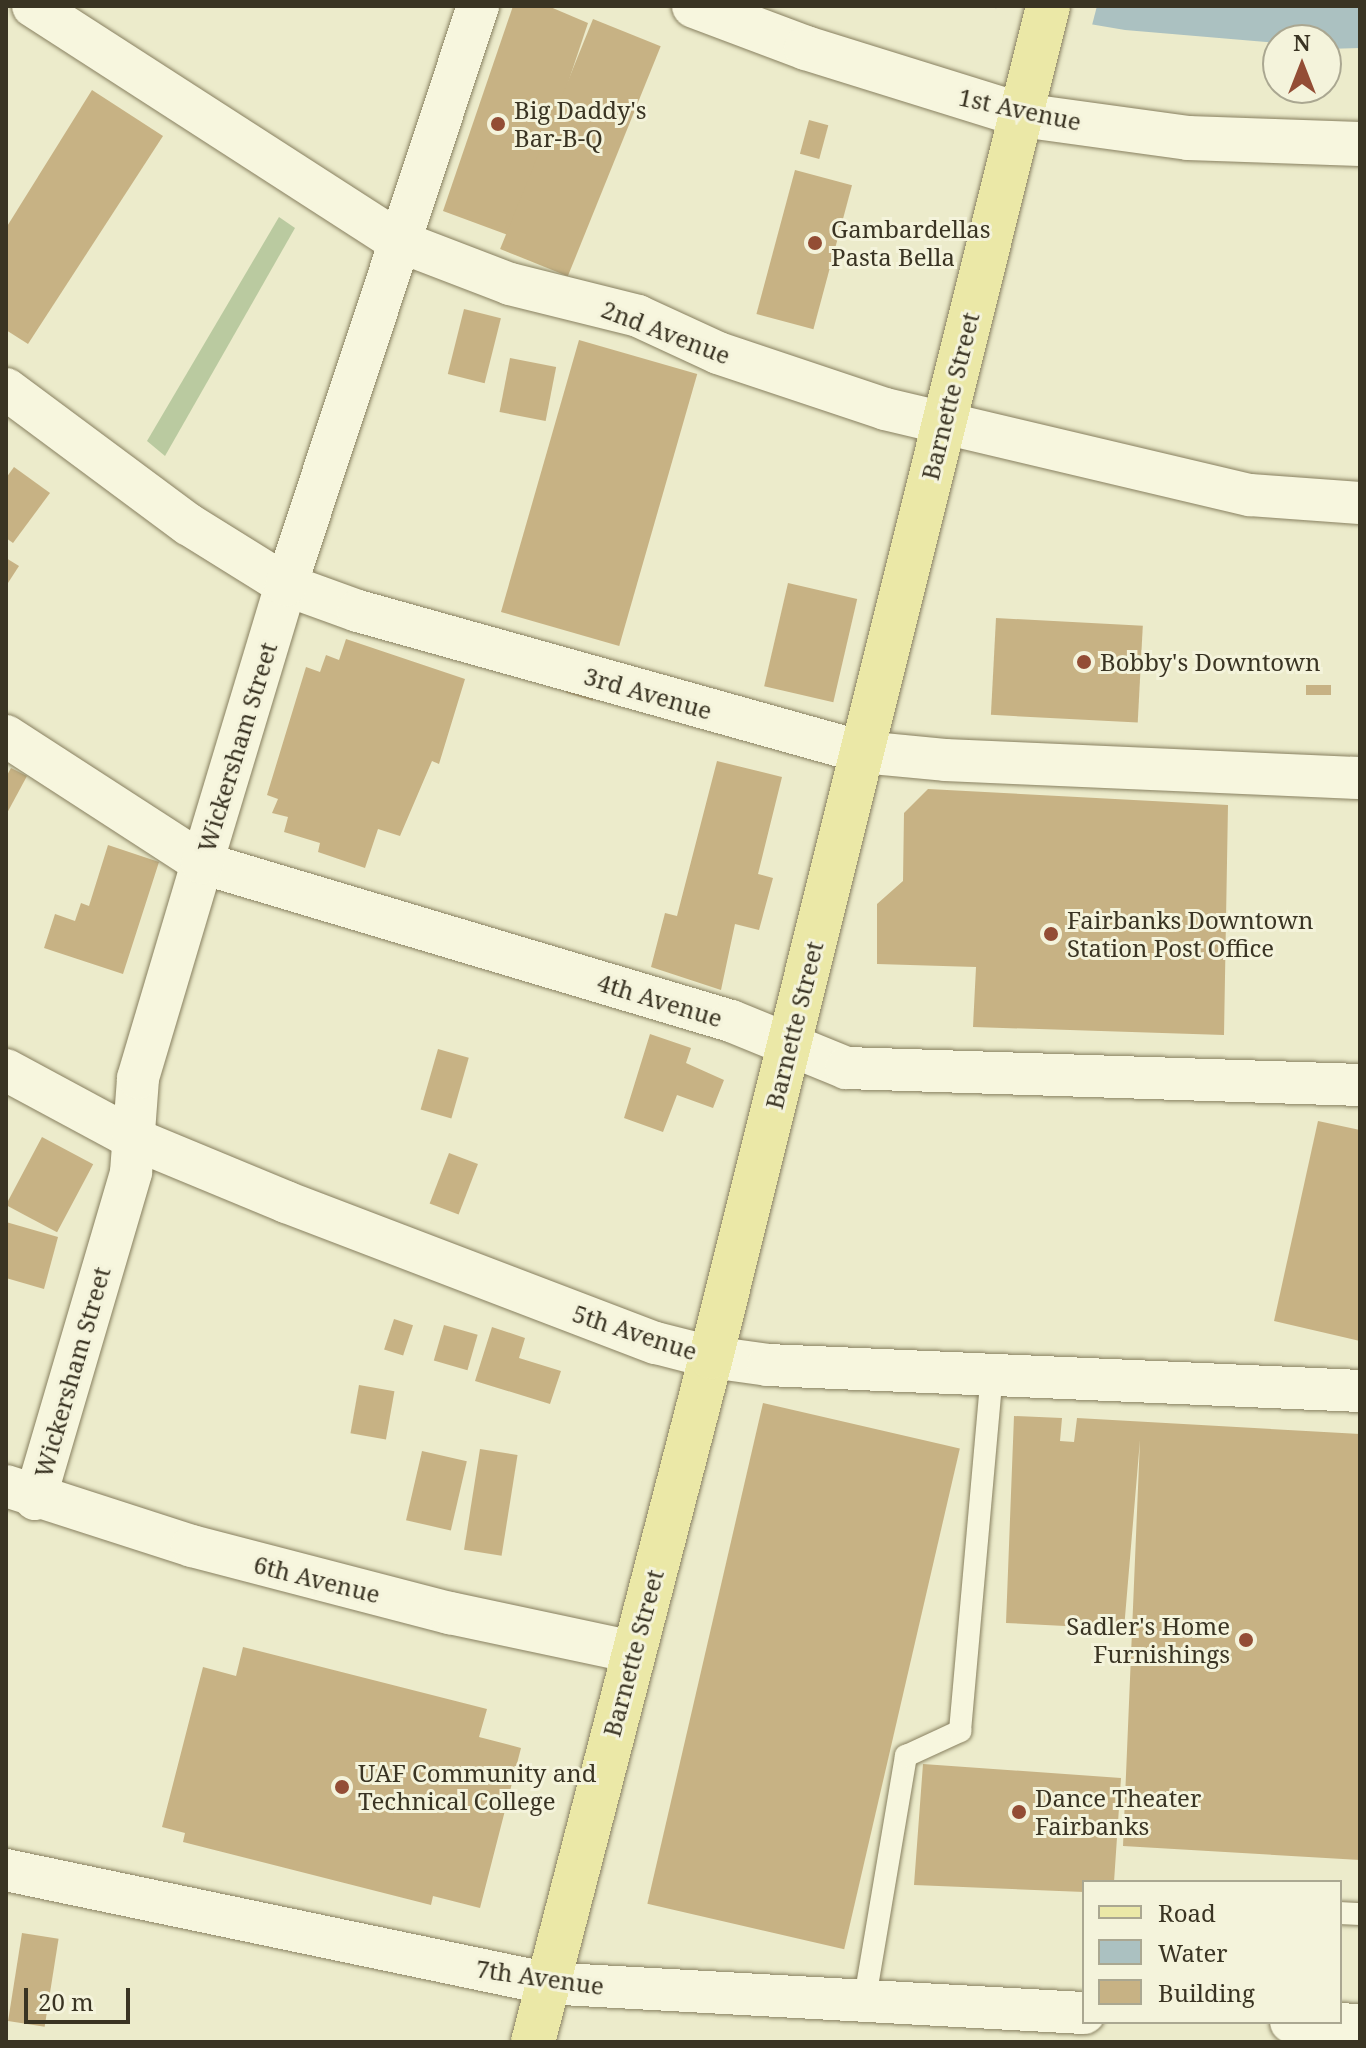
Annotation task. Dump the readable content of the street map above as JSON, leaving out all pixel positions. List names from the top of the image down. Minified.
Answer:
{"streets":{"main road":["1st Avenue","Barnette Street"],"street":["2nd Avenue","3rd Avenue","Wickersham Street","4th Avenue","5th Avenue","6th Avenue","7th Avenue"]},"crossings":[["1st Avenue","Barnette Street"],["2nd Avenue","Barnette Street"],["2nd Avenue","Wickersham Street"],["Barnette Street","3rd Avenue"],["Barnette Street","4th Avenue"],["Barnette Street","5th Avenue"],["Barnette Street","6th Avenue"],["Barnette Street","7th Avenue"],["3rd Avenue","Wickersham Street"],["Wickersham Street","4th Avenue"],["Wickersham Street","5th Avenue"],["Wickersham Street","6th Avenue"]],"places":["Big Daddy's Bar-B-Q","Gambardellas Pasta Bella","Bobby's Downtown","Fairbanks Downtown Station Post Office","Sadler's Home Furnishings","UAF Community and Technical College","Dance Theater Fairbanks"],"legend":["Road","Water","Building"],"scale_bar":"20 m","north":"top"}
